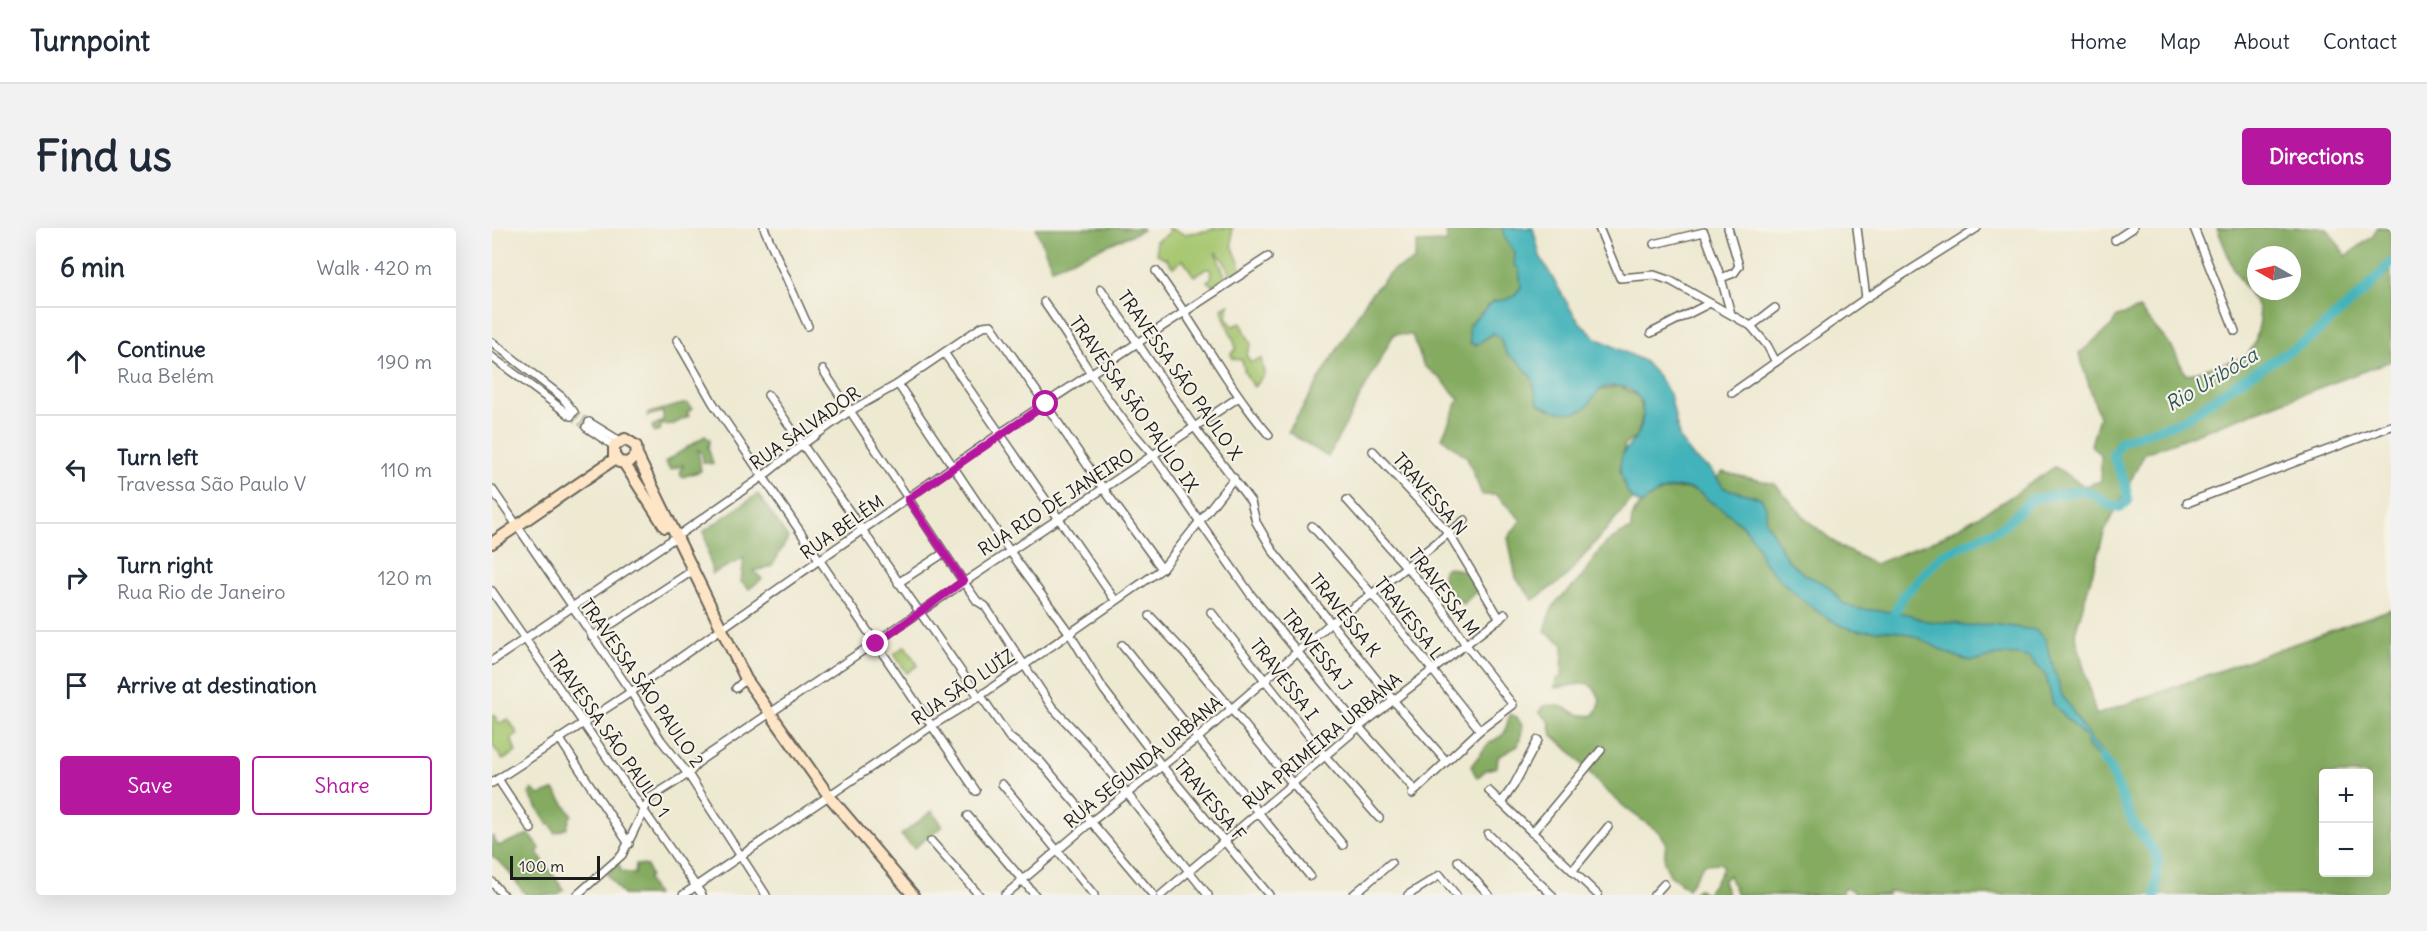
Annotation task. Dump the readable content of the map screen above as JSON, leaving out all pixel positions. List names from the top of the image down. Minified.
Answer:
{"streets":{"street":["TRAVESSA SÃO PAULO X","TRAVESSA SÃO PAULO IX","RUA SALVADOR","TRAVESSA N","RUA RIO DE JANEIRO","RUA BELÉM","TRAVESSA M","TRAVESSA K","TRAVESSA L","TRAVESSA J","TRAVESSA I","TRAVESSA SÃO PAULO 2","RUA SÃO LUÍZ","TRAVESSA SÃO PAULO 1","RUA PRIMEIRA URBANA","RUA SEGUNDA URBANA","TRAVESSA F"]},"crossings":[["TRAVESSA SÃO PAULO X","RUA RIO DE JANEIRO"],["TRAVESSA SÃO PAULO X","RUA BELÉM"],["TRAVESSA SÃO PAULO X","TRAVESSA K"],["TRAVESSA SÃO PAULO X","RUA SÃO LUÍZ"],["TRAVESSA SÃO PAULO IX","RUA RIO DE JANEIRO"],["TRAVESSA SÃO PAULO IX","RUA BELÉM"],["TRAVESSA SÃO PAULO IX","TRAVESSA J"],["TRAVESSA SÃO PAULO IX","RUA SÃO LUÍZ"],["RUA SALVADOR","RUA BELÉM"],["RUA SALVADOR","TRAVESSA SÃO PAULO 2"],["RUA SALVADOR","TRAVESSA SÃO PAULO 1"],["RUA SALVADOR","TRAVESSA F"],["TRAVESSA N","RUA PRIMEIRA URBANA"],["TRAVESSA N","RUA SEGUNDA URBANA"],["RUA RIO DE JANEIRO","TRAVESSA SÃO PAULO 2"],["RUA RIO DE JANEIRO","TRAVESSA SÃO PAULO 1"],["RUA RIO DE JANEIRO","TRAVESSA F"],["RUA BELÉM","TRAVESSA SÃO PAULO 2"],["RUA BELÉM","TRAVESSA SÃO PAULO 1"],["RUA BELÉM","TRAVESSA F"],["TRAVESSA M","TRAVESSA L"],["TRAVESSA M","RUA PRIMEIRA URBANA"],["TRAVESSA M","RUA SEGUNDA URBANA"],["TRAVESSA K","TRAVESSA J"],["TRAVESSA K","RUA SÃO LUÍZ"],["TRAVESSA K","RUA PRIMEIRA URBANA"],["TRAVESSA K","RUA SEGUNDA URBANA"],["TRAVESSA L","RUA PRIMEIRA URBANA"],["TRAVESSA L","RUA SEGUNDA URBANA"],["TRAVESSA J","RUA SÃO LUÍZ"],["TRAVESSA J","RUA PRIMEIRA URBANA"],["TRAVESSA J","RUA SEGUNDA URBANA"],["TRAVESSA I","RUA PRIMEIRA URBANA"],["TRAVESSA I","RUA SEGUNDA URBANA"],["TRAVESSA SÃO PAULO 2","RUA SÃO LUÍZ"],["RUA SÃO LUÍZ","TRAVESSA SÃO PAULO 1"],["RUA SÃO LUÍZ","TRAVESSA F"],["RUA PRIMEIRA URBANA","TRAVESSA F"],["RUA SEGUNDA URBANA","TRAVESSA F"]],"water":["Rio Uribóca"],"scale_bar":"100 m","north":"left","page":{"header":"Turnpoint","nav":["Home","Map","About","Contact"],"buttons":["Directions",["Save","Share"]],"title":"Find us","heading":["6 min","Walk · 420 m"],"list":[["Continue","Rua Belém","190 m"],["Turn left","Travessa São Paulo V","110 m"],["Turn right","Rua Rio de Janeiro","120 m"],"Arrive at destination"],"map_buttons":["+","−"],"scale":"100 m"}}
